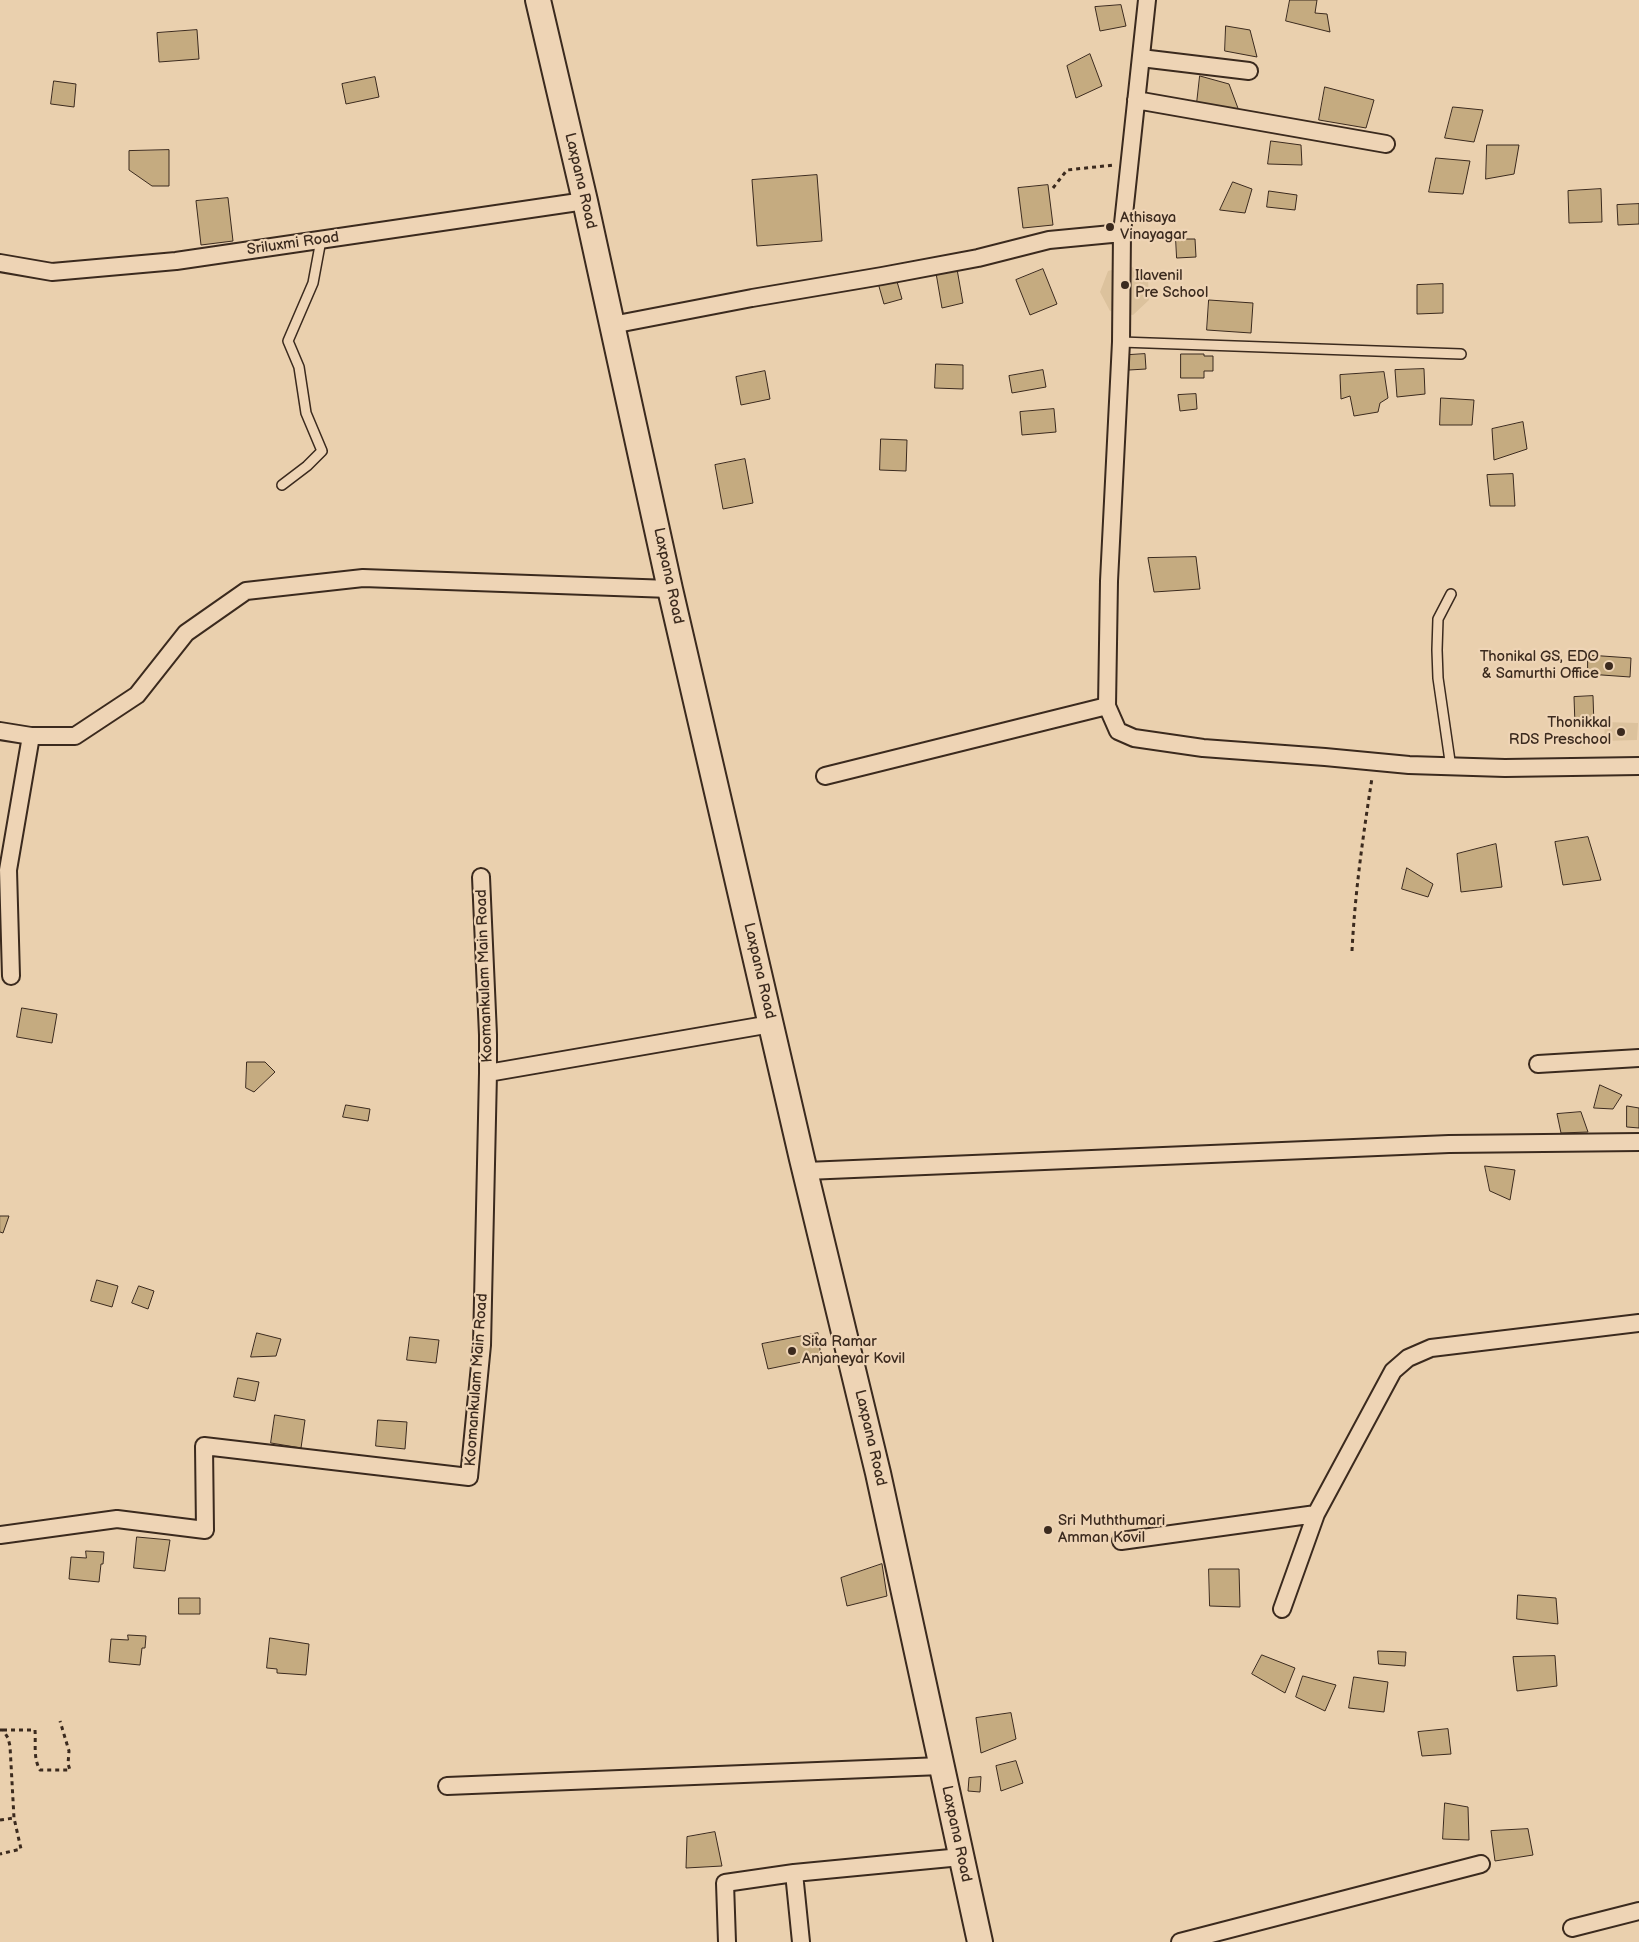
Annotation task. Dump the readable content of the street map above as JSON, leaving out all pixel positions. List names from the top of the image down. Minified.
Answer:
{"streets":{"street":["Laxpana Road","Sriluxmi Road","Koomankulam Main Road"]},"crossings":[["Laxpana Road","Sriluxmi Road"]],"places":["Athisaya Vinayagar","Ilavenil Pre School","Thonikal GS, EDO & Samurthi Office","Thonikkal RDS Preschool","Sita Ramar Anjaneyar Kovil","Sri Muththumari Amman Kovil"]}
